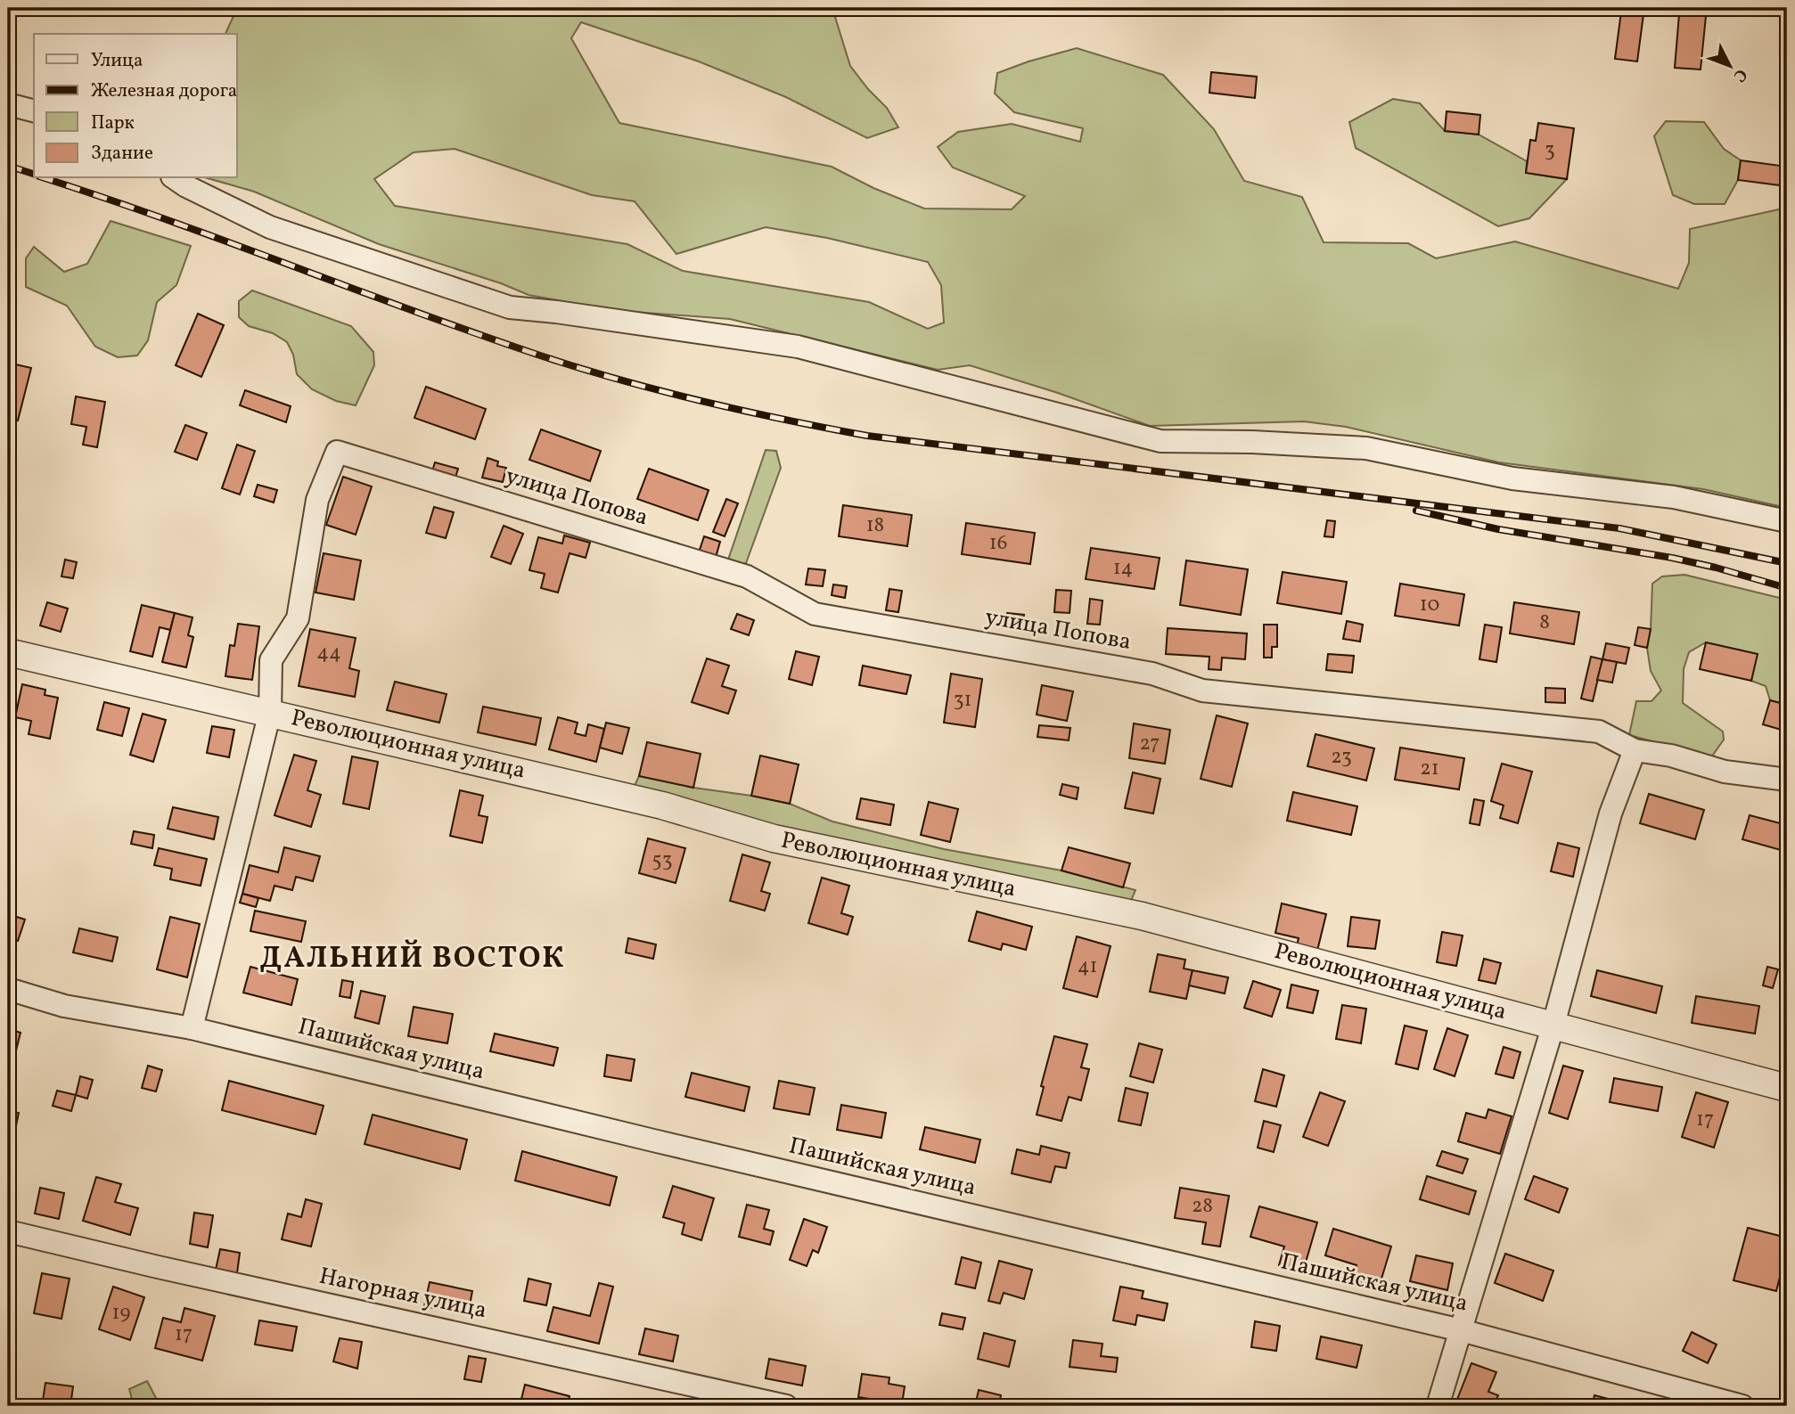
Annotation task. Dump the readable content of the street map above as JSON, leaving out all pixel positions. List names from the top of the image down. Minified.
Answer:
{"streets":{"street":["улица Попова","Революционная улица","Пашийская улица","Нагорная улица"]},"crossings":[["улица Попова","Революционная улица"]],"districts":["ДАЛЬНИЙ ВОСТОК"],"house_numbers":["3","18","16","14","10","8","44","31","27","23","21","53","41","17","28","19","17"],"legend":["Улица","Железная дорога","Парк","Здание"],"north":"bottom right"}
